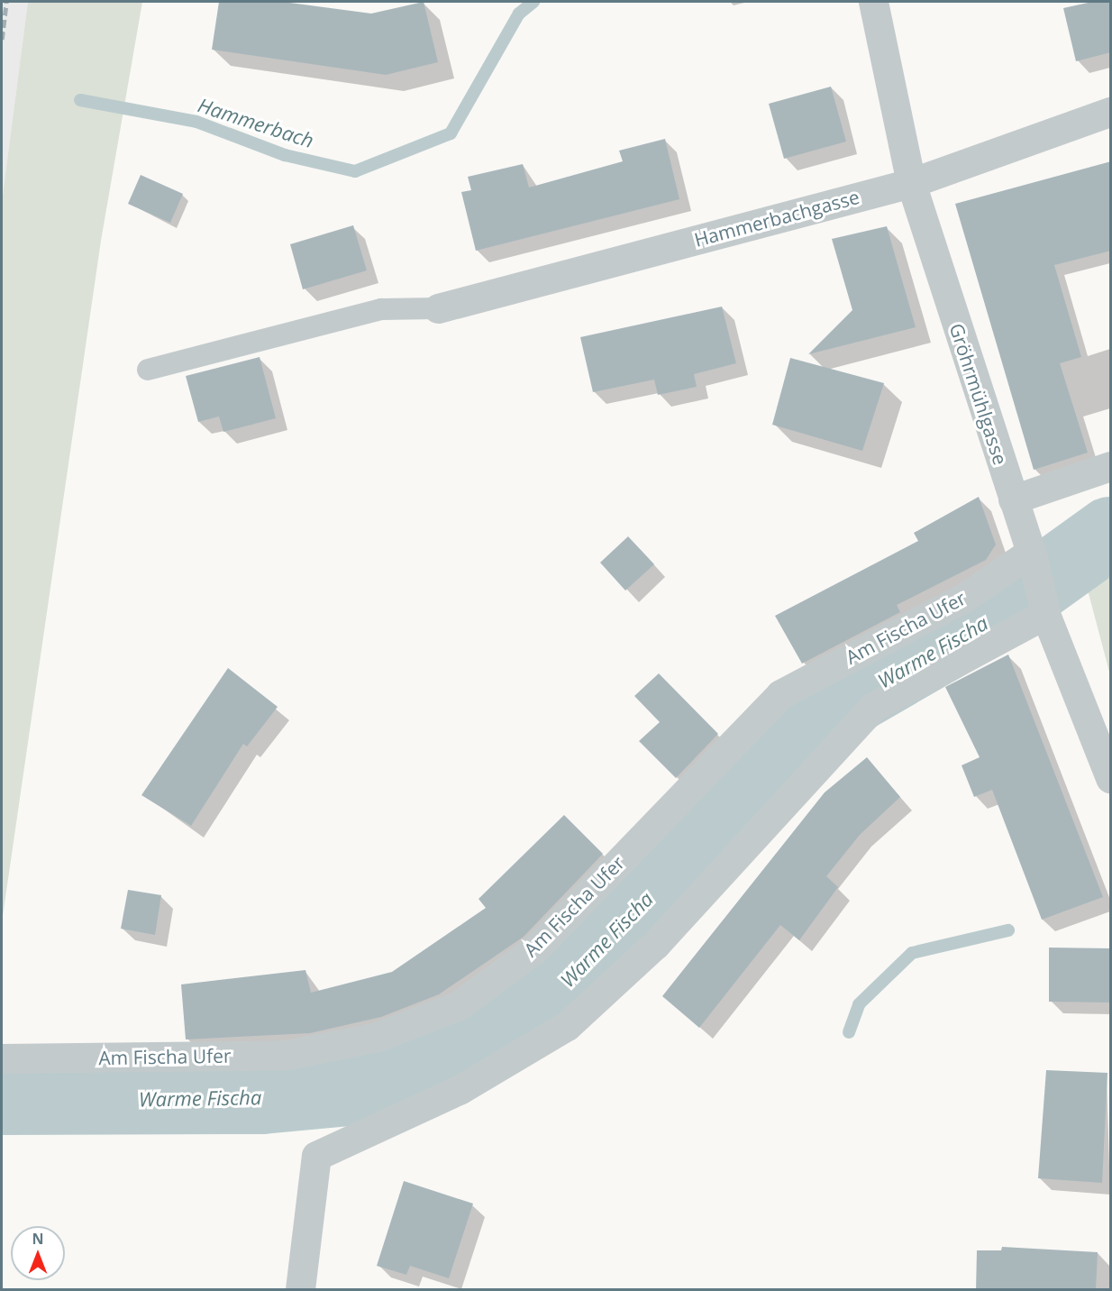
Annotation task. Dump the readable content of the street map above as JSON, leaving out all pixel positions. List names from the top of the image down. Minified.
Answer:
{"streets":{"street":["Hammerbachgasse","Gröhrmühlgasse","Am Fischa Ufer"]},"crossings":[["Hammerbachgasse","Gröhrmühlgasse"],["Gröhrmühlgasse","Am Fischa Ufer"]],"water":["Hammerbach","Warme Fischa"],"north":"top"}
